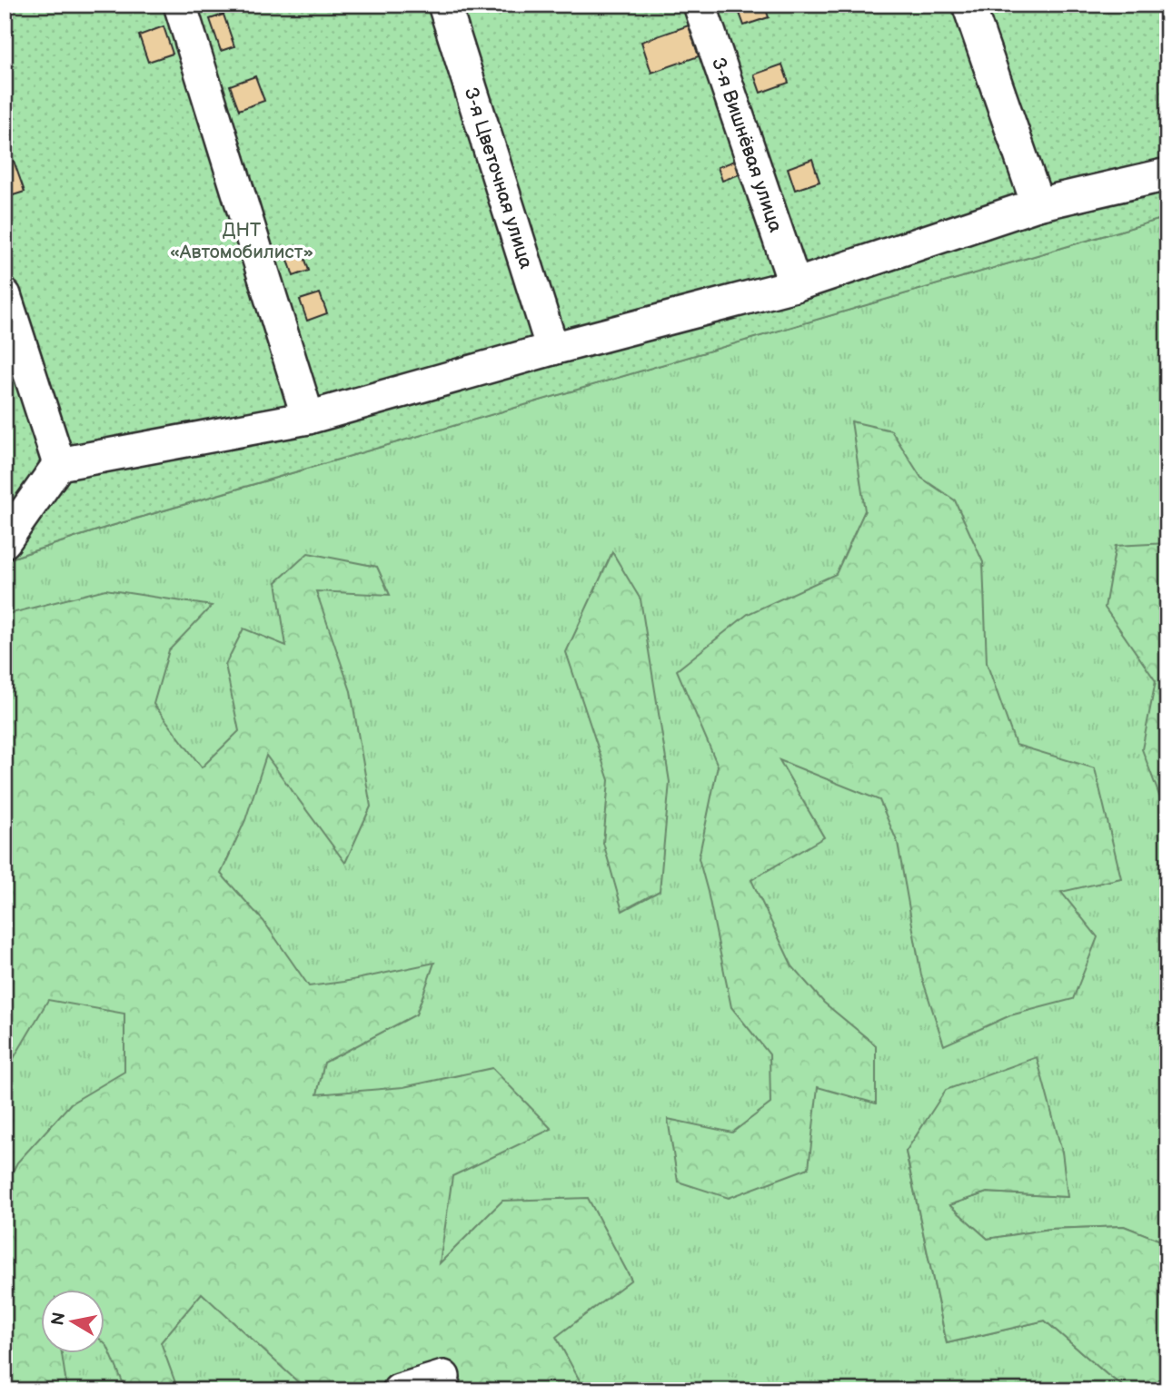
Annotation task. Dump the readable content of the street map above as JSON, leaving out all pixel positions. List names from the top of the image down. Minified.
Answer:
{"streets":{"street":["3-я Вишнёвая улица","3-я Цветочная улица"]},"parks":["ДНТ «Автомобилист»"],"north":"left"}
